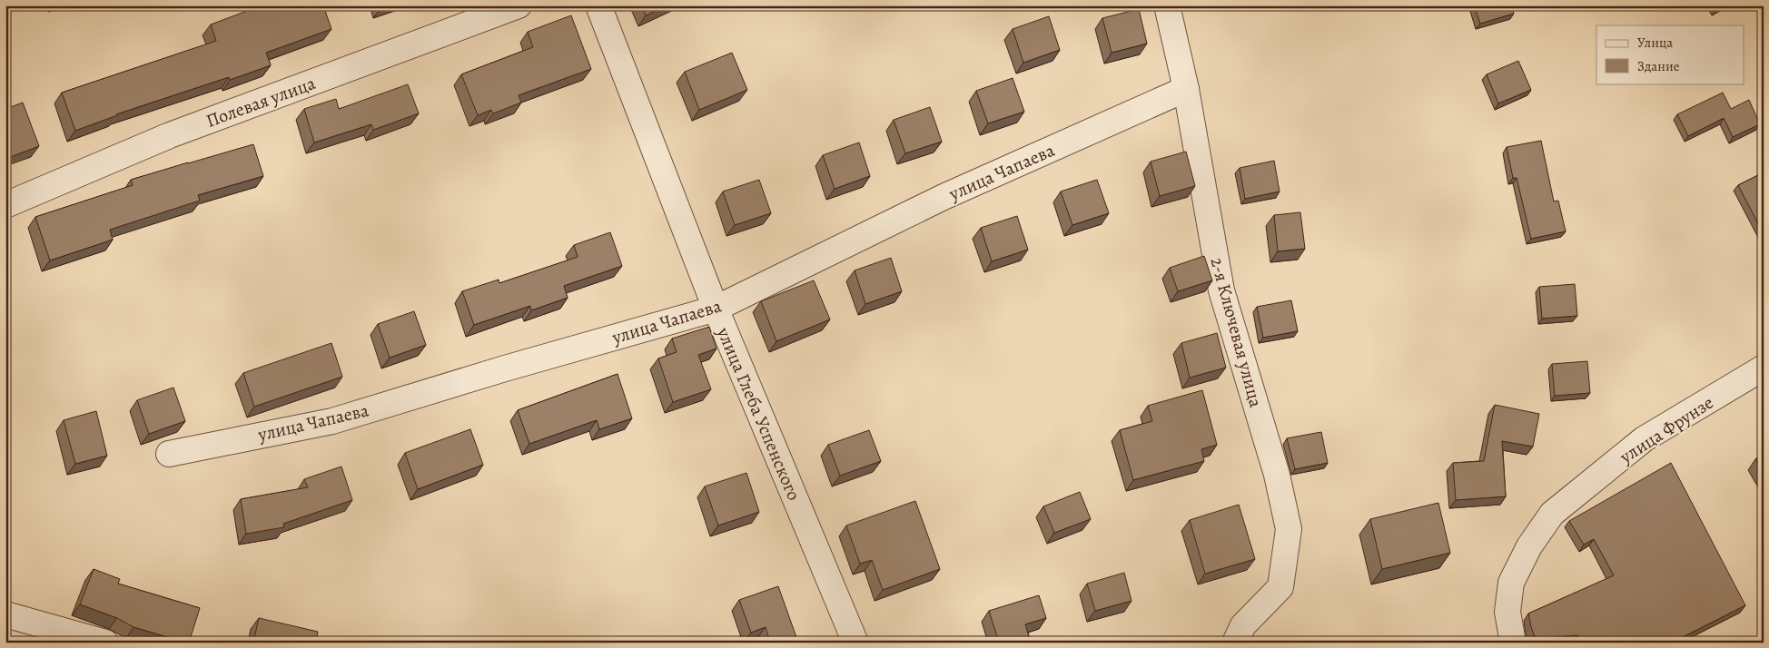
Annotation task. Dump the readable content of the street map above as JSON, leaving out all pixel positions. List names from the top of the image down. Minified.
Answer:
{"streets":{"street":["Полевая улица","улица Чапаева","2-я Ключевая улица","улица Глеба Успенского","улица Фрунзе"]},"crossings":[["улица Чапаева","2-я Ключевая улица"],["улица Чапаева","улица Глеба Успенского"]],"legend":["Улица","Здание"]}
